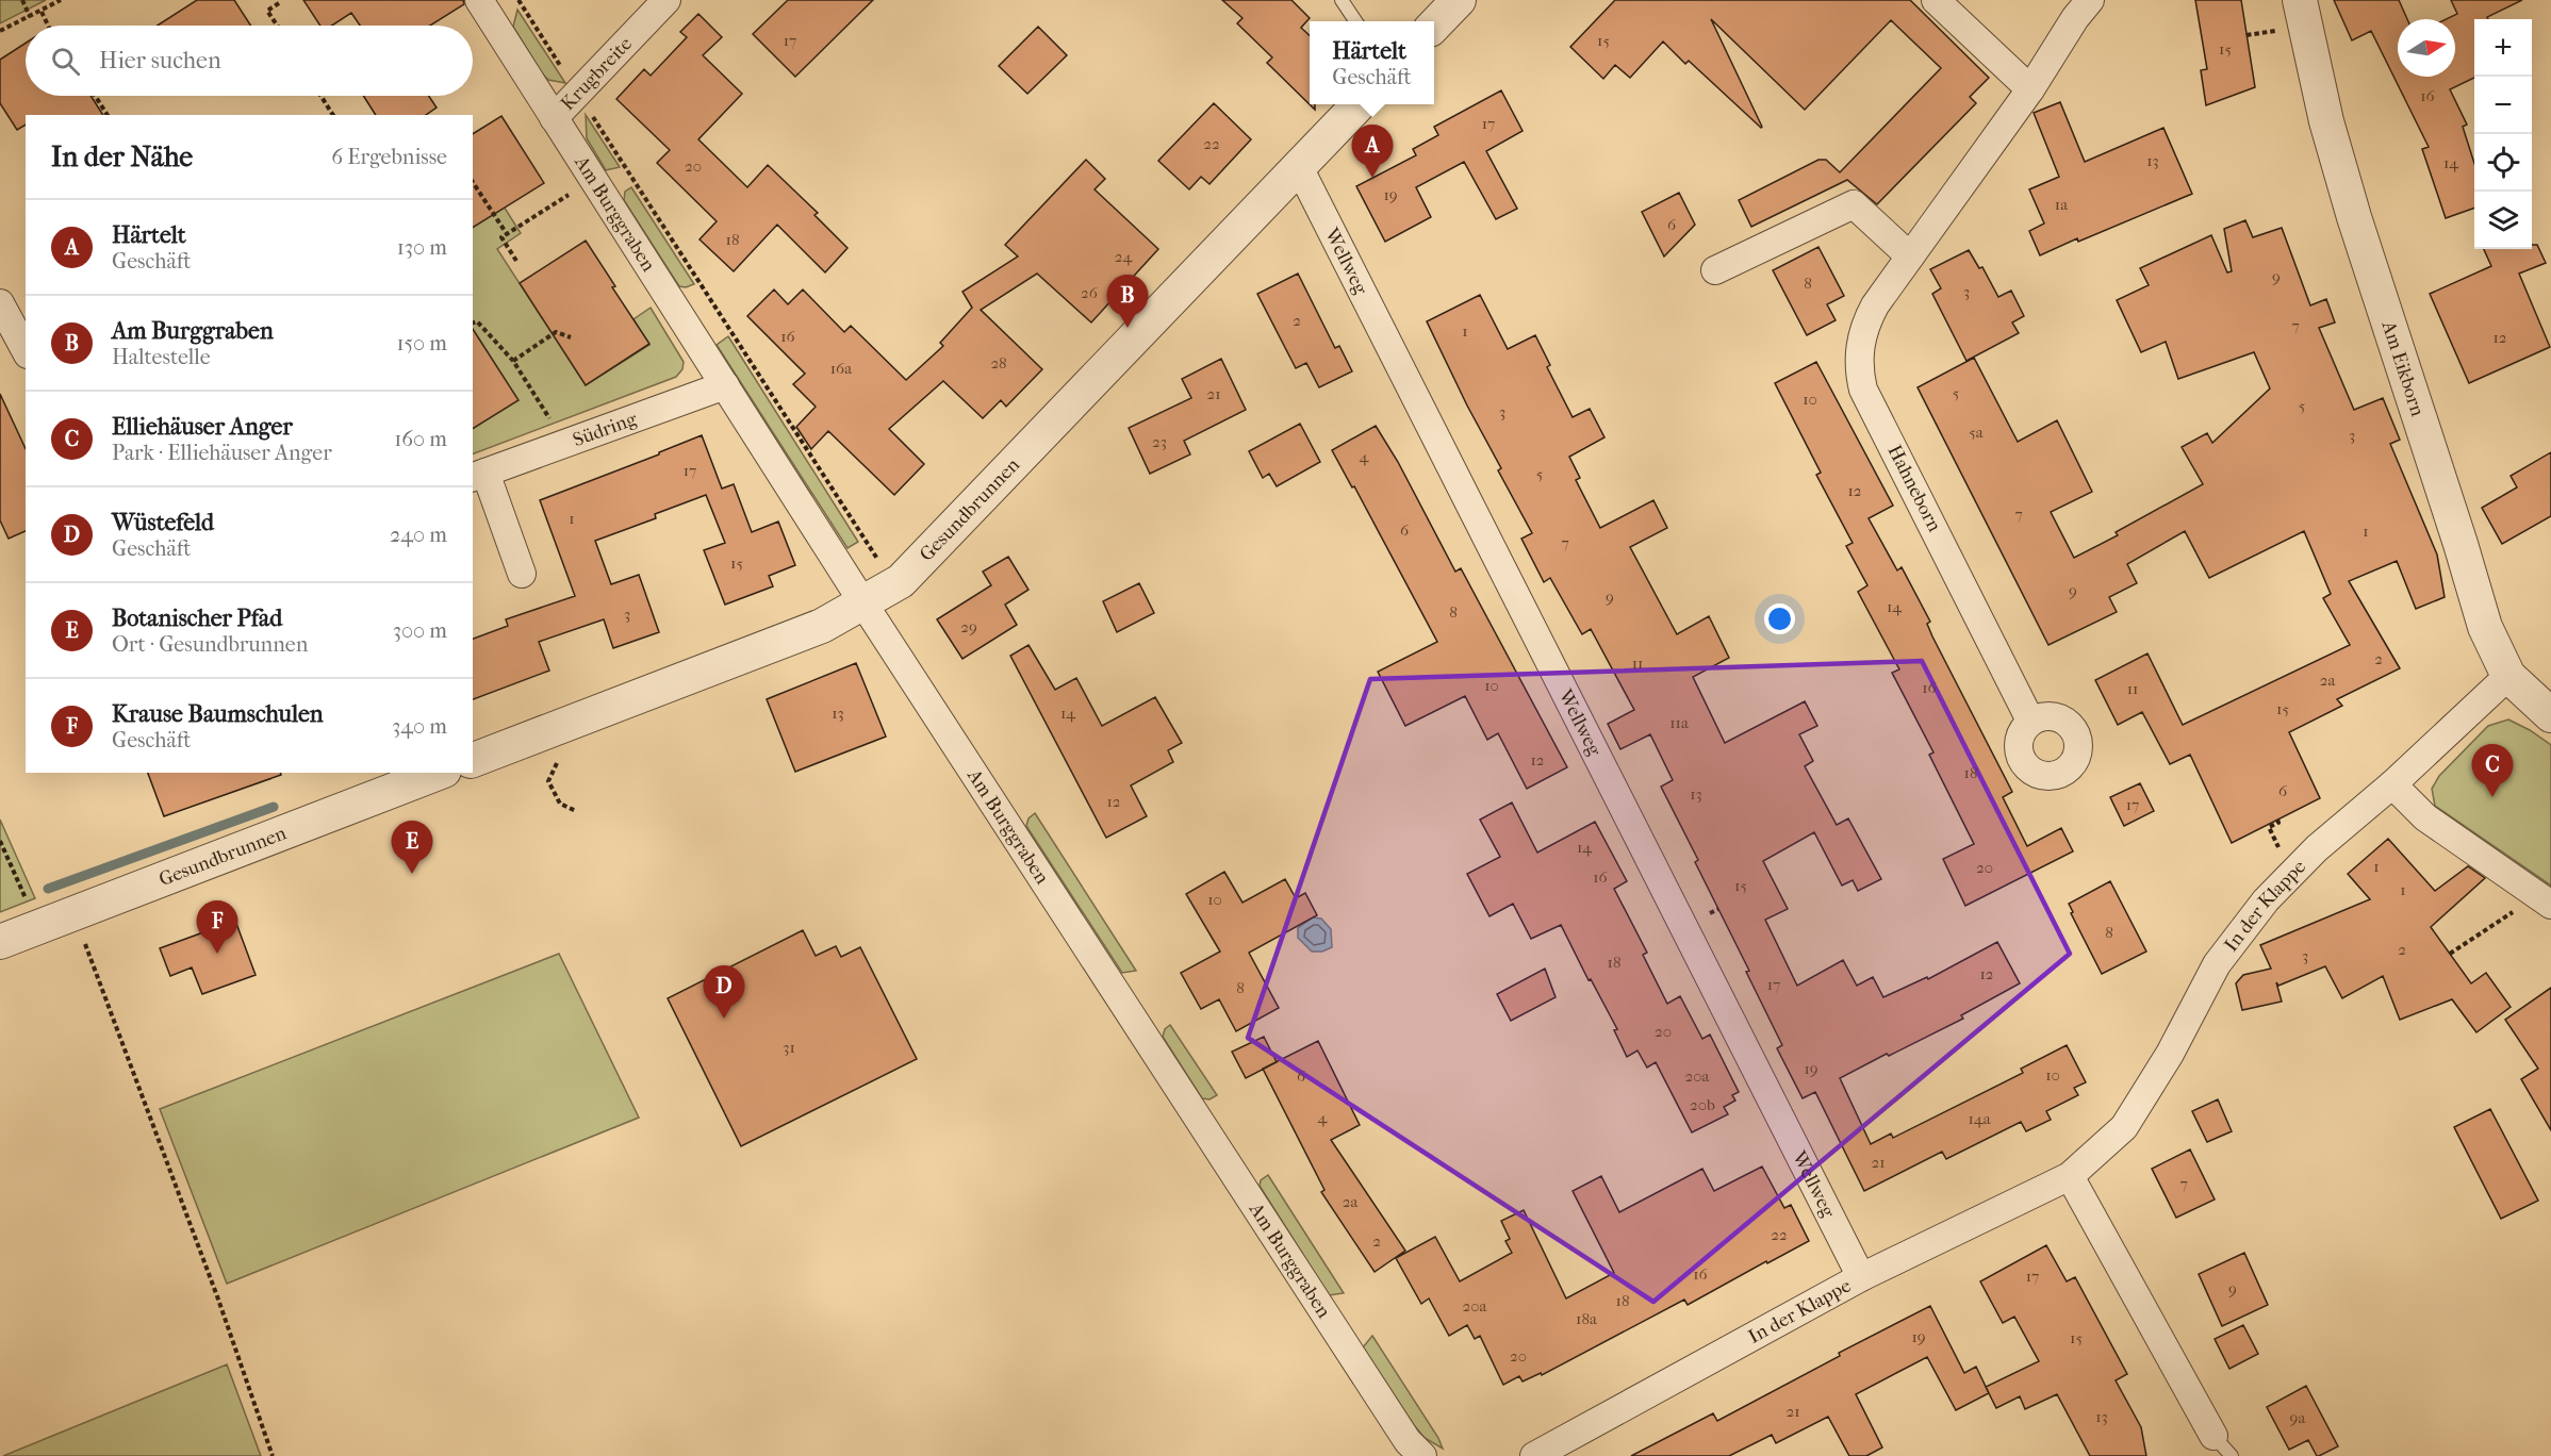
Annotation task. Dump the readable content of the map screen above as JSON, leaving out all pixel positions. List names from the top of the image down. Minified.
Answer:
{"streets":{"street":["Krugbreite","Am Burggraben","Wellweg","Am Eikborn","Südring","Hahneborn","Gesundbrunnen","In der Klappe"]},"crossings":[["Krugbreite","Am Burggraben"],["Am Burggraben","Südring"],["Am Burggraben","Gesundbrunnen"],["Wellweg","Gesundbrunnen"],["Wellweg","In der Klappe"],["Am Eikborn","In der Klappe"]],"house_numbers":["17","15","15","16","17","22","13","14","20","19","1a","6","18","24","9","8","3","26","2","7","1","16","12","28","16a","5","21","10","5","3","5a","3","23","4","17","5","12","7","1","6","1","7","15","9","9","14","8","3","29","2","11","2a","10","16","11","15","13","14","11a","12","18","6","13","12","17","14","1","20","16","15","1","10","8","2","3","18","12","17","8","20","31","19","10","6","20a","20b","4","14a","21","7","2a","22","2","16","17","9","18","20a","18a","19","15","20","21","13","9a"],"north":"right","page":{"map_buttons":["+","−"],"popup":["Härtelt","Geschäft"],"search":"Hier suchen","heading":["In der Nähe","6 Ergebnisse"],"pins":["A","B","C","E","F","D"],"list":[{"mark":"A","name":"Härtelt","note":"Geschäft","value":"130 m"},{"mark":"B","name":"Am Burggraben","note":"Haltestelle","value":"150 m"},{"mark":"C","name":"Elliehäuser Anger","note":"Park · Elliehäuser Anger","value":"160 m"},{"mark":"D","name":"Wüstefeld","note":"Geschäft","value":"240 m"},{"mark":"E","name":"Botanischer Pfad","note":"Ort · Gesundbrunnen","value":"300 m"},{"mark":"F","name":"Krause Baumschulen","note":"Geschäft","value":"340 m"}]}}
